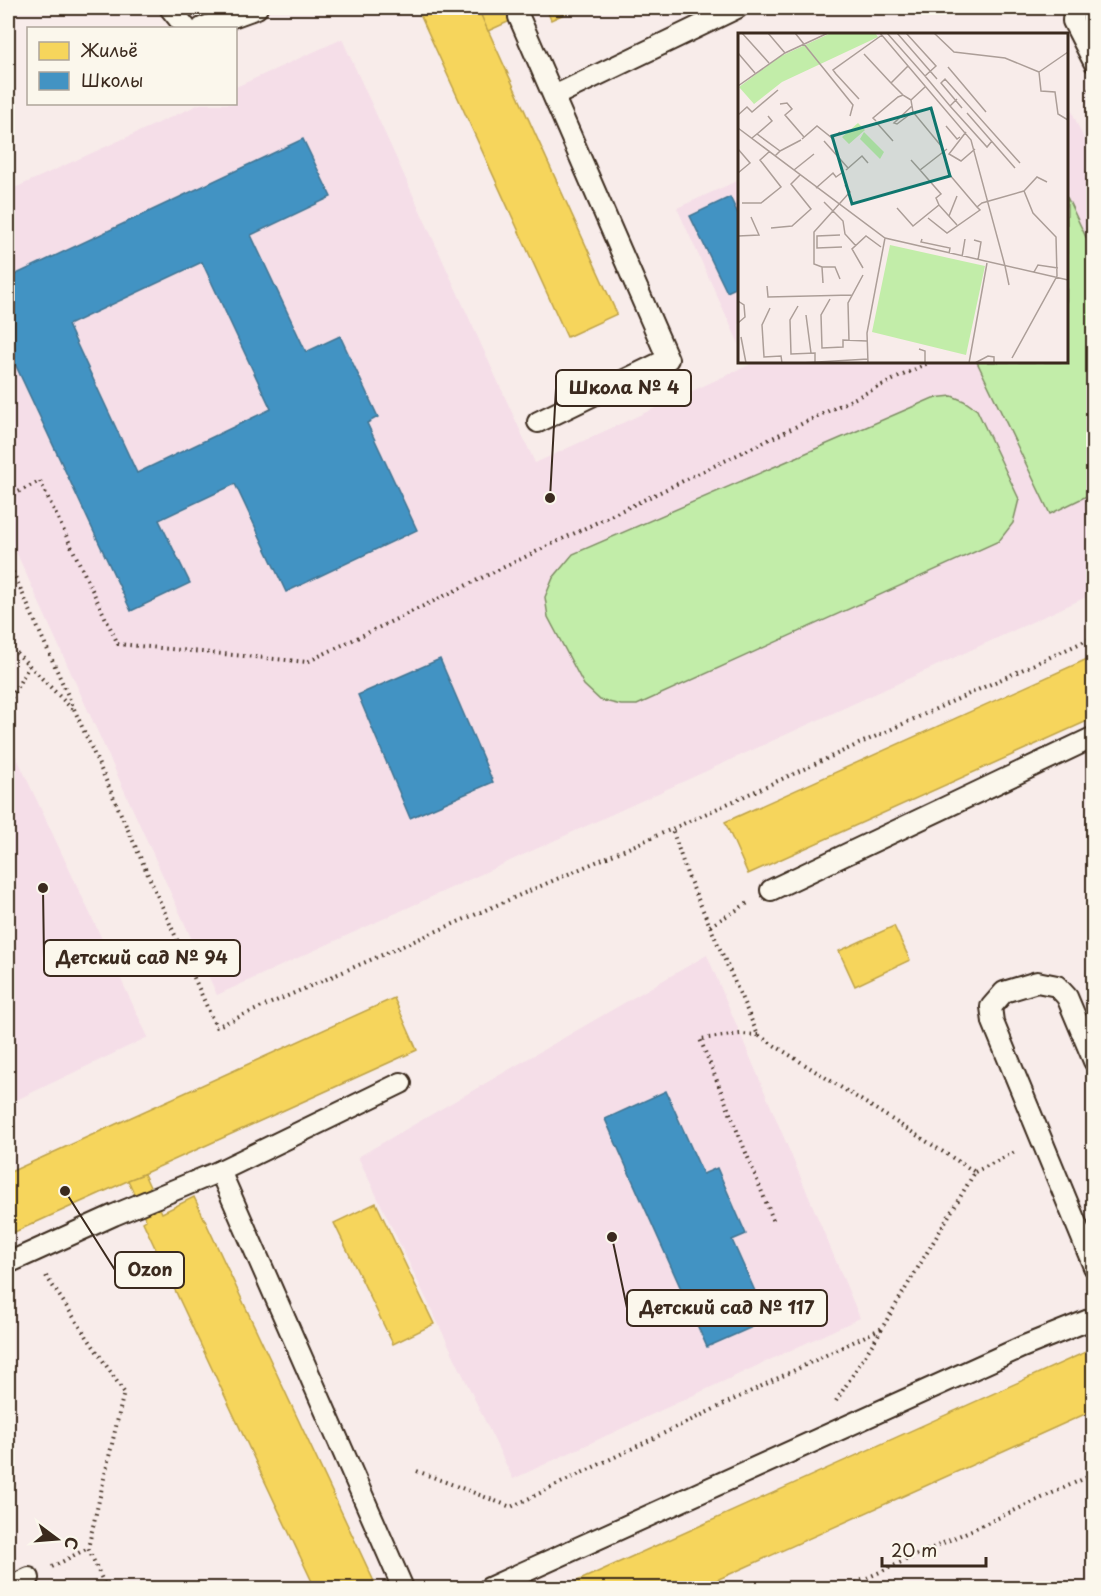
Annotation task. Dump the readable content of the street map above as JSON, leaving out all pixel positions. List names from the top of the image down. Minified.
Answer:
{"places":["Школа № 4","Детский сад № 94","Ozon","Детский сад № 117"],"legend":["Жильё","Школы"],"scale_bar":"20 m","north":"right"}
